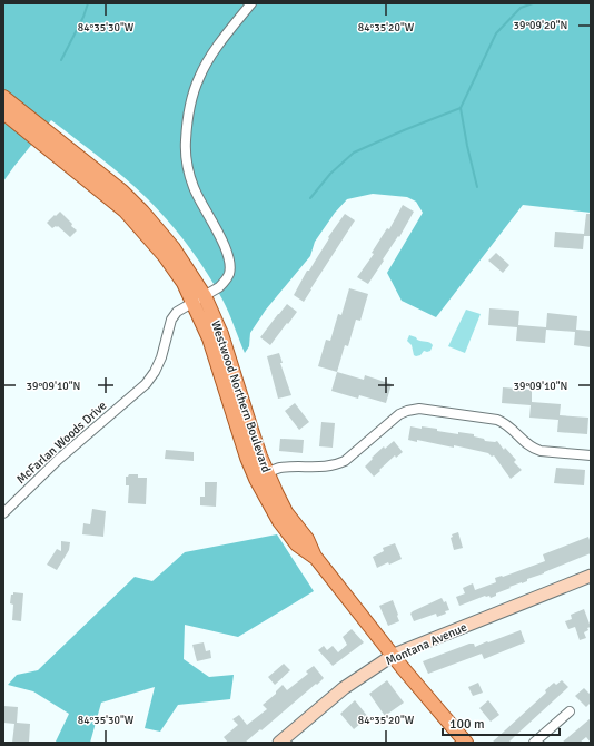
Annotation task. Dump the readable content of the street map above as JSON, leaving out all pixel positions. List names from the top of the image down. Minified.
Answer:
{"streets":{"main road":["Westwood Northern Boulevard"],"street":["McFarlan Woods Drive","Montana Avenue"]},"crossings":[["Westwood Northern Boulevard","McFarlan Woods Drive"],["Westwood Northern Boulevard","Montana Avenue"]],"scale_bar":"100 m","coordinates":["39°09'20\"N","84°35'30\"W","84°35'20\"W","39°09'10\"N"]}
